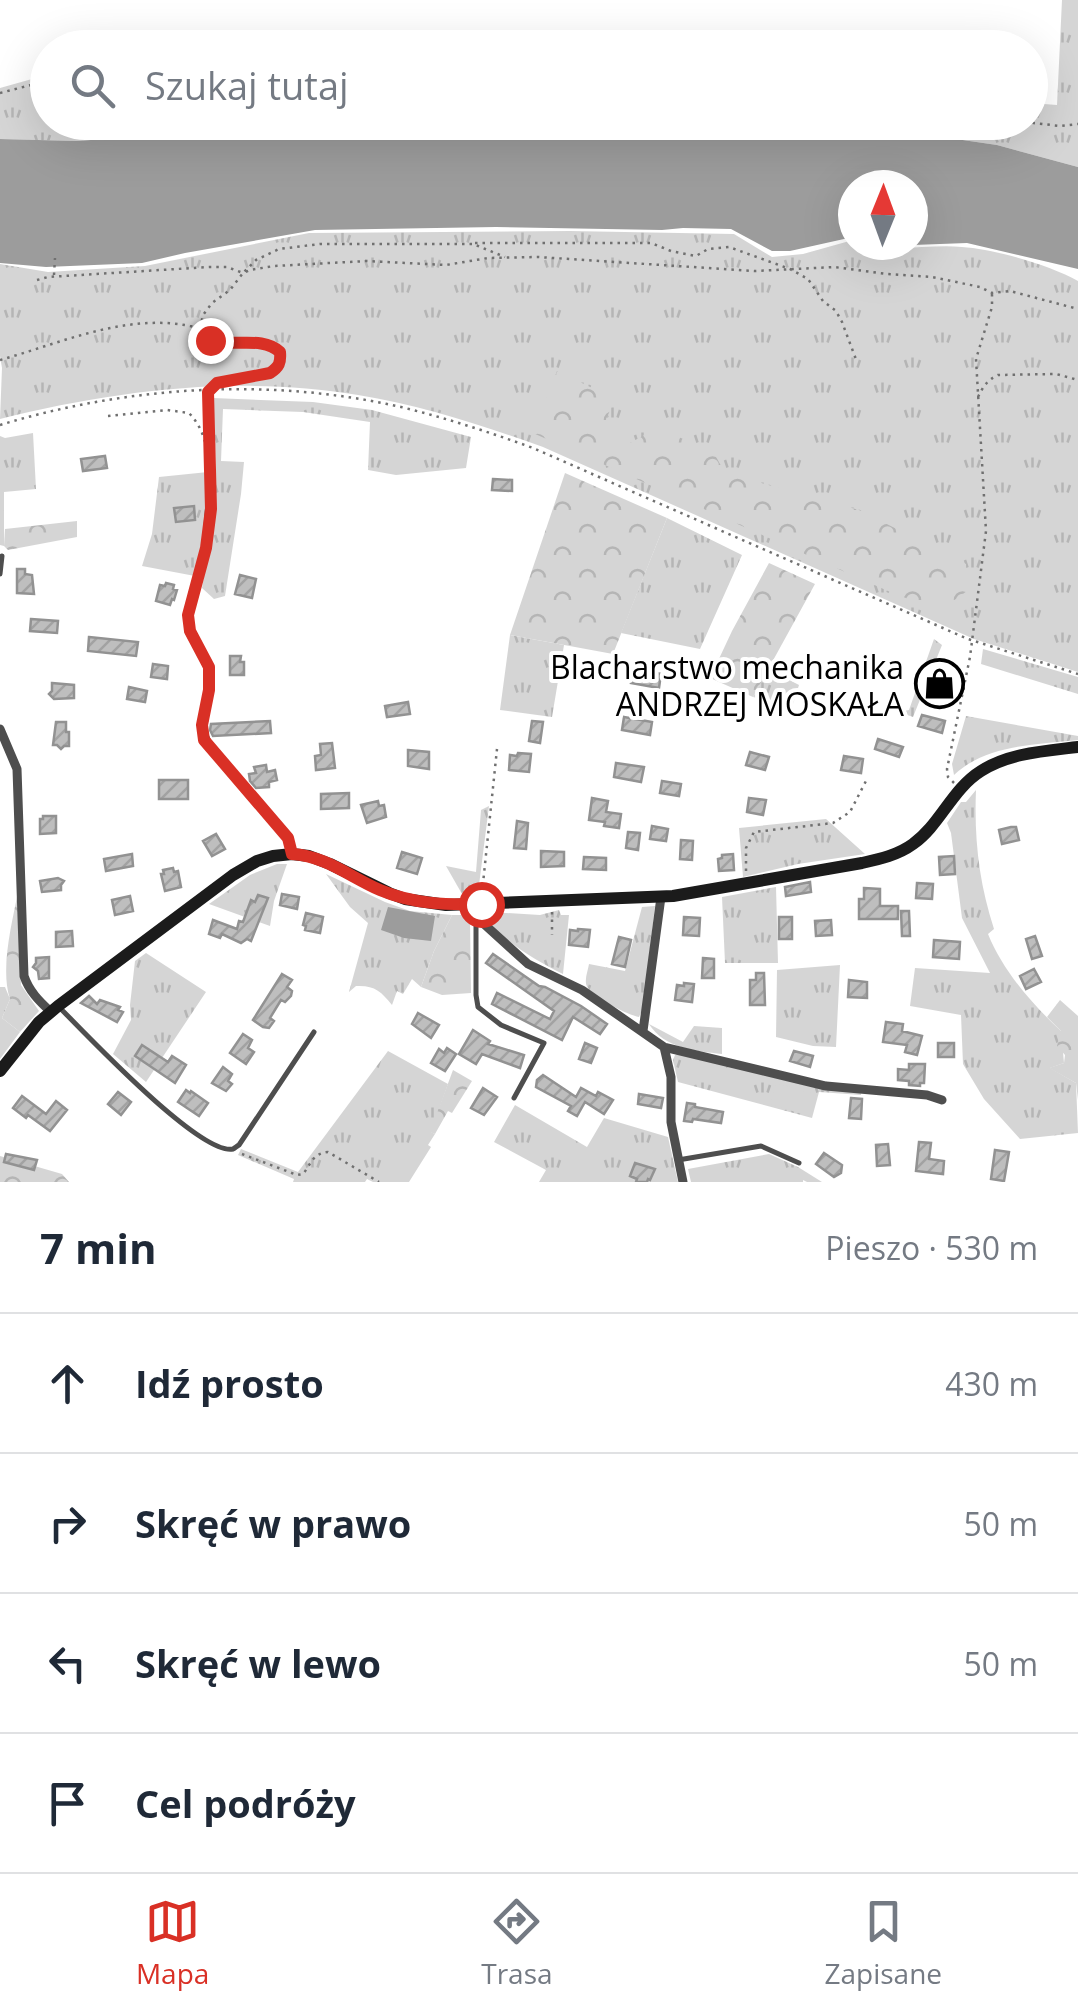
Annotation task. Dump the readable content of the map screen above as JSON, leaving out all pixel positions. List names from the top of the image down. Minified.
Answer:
{"places":{"shop":["Blacharstwo mechanika ANDRZEJ MOSKAŁA"]},"north":"top","page":{"search":"Szukaj tutaj","heading":["7 min","Pieszo · 530 m"],"list":[["Idź prosto","430 m"],["Skręć w prawo","50 m"],["Skręć w lewo","50 m"],"Cel podróży"],"nav":["Mapa","Trasa","Zapisane"]}}
